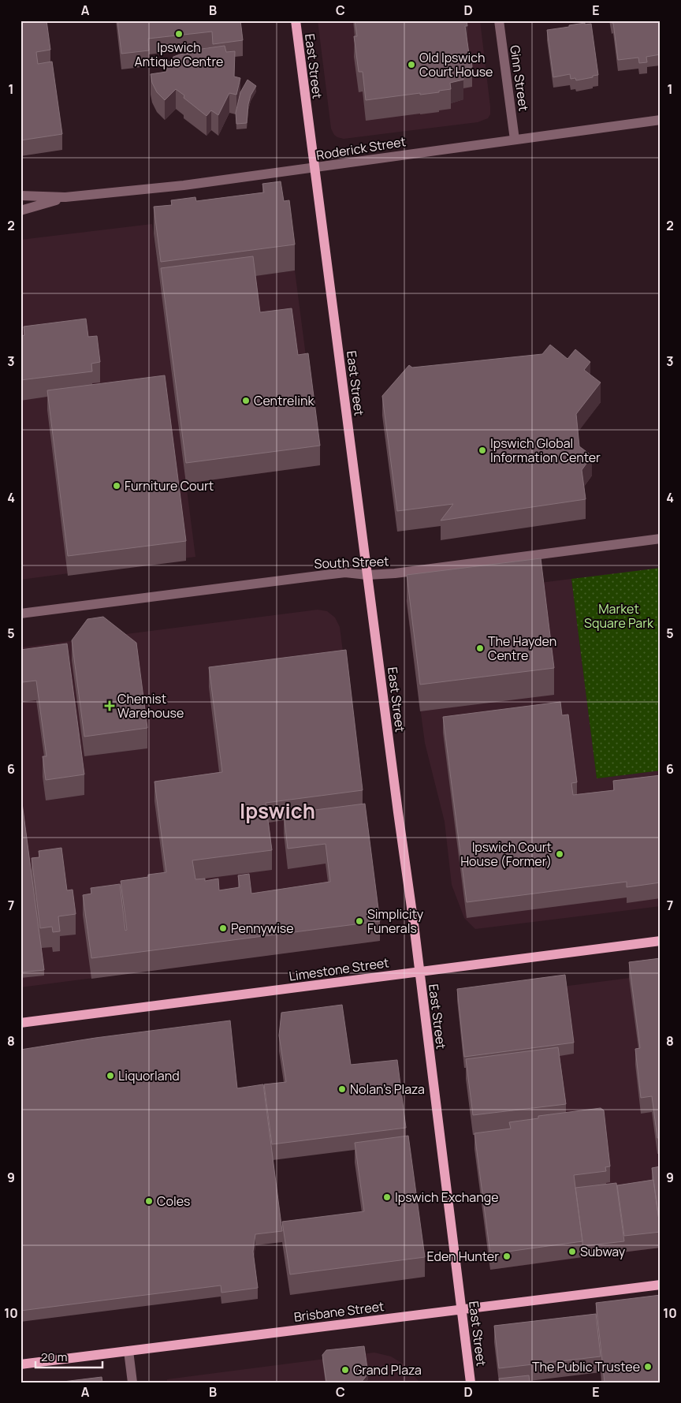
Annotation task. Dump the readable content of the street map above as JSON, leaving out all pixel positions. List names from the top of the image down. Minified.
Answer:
{"streets":{"main road":["East Street","Limestone Street","Brisbane Street"],"street":["Ginn Street","Roderick Street","South Street"]},"crossings":[["East Street","Roderick Street"],["East Street","South Street"],["East Street","Limestone Street"],["East Street","Brisbane Street"],["Ginn Street","Roderick Street"]],"districts":["Ipswich"],"parks":["Market Square Park"],"places":{"other":["Ipswich Antique Centre","Old Ipswich Court House","Centrelink","Ipswich Global Information Center","Furniture Court","The Hayden Centre","Ipswich Court House (Former)","Simplicity Funerals","Pennywise","Liquorland","Nolan's Plaza","Ipswich Exchange","Coles","Subway","Eden Hunter","The Public Trustee","Grand Plaza"],"health":["Chemist Warehouse"]},"scale_bar":"20 m","grid":{"columns":["A","B","C","D","E"],"rows":["1","2","3","4","5","6","7","8","9","10"]}}
